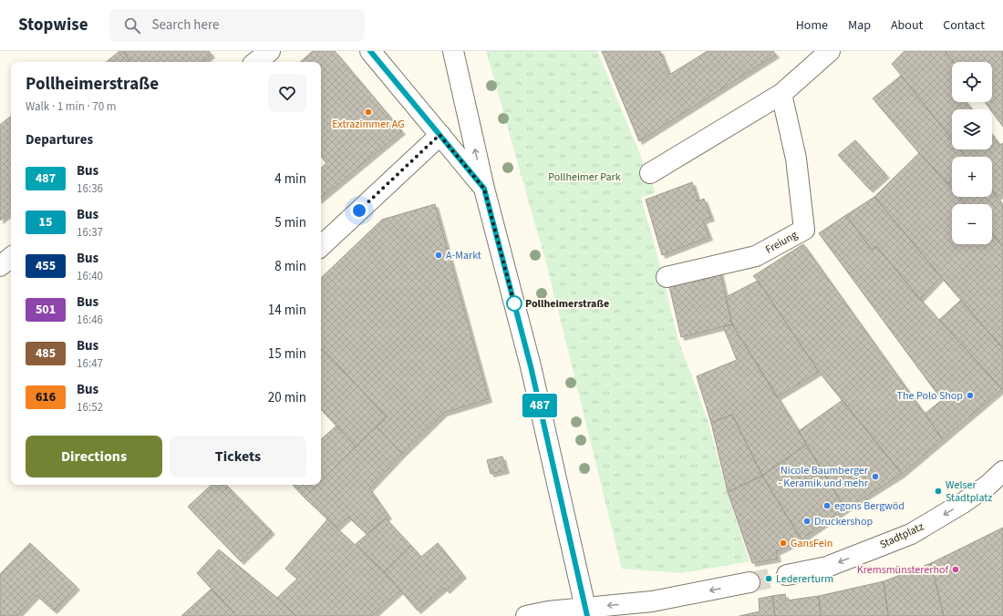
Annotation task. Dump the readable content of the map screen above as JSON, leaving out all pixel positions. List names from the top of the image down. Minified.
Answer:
{"streets":{"main road":["Freiung","Stadtplatz"]},"one_way":["Stadtplatz"],"parks":["Pollheimer Park"],"places":["Extrazimmer AG","A-Markt","Pollheimerstraße","The Polo Shop","Nicole Baumberger - Keramik und mehr","Welser Stadtplatz","egons Bergwöd","Druckershop","GansFein","Kremsmünstererhof","Ledererturm"],"lines":["bus line 487"],"page":{"header":"Stopwise","search":"Search here","nav":["Home","Map","About","Contact"],"on_map":"487","map_buttons":["+","−"],"heading":[["Pollheimerstraße","Walk · 1 min · 70 m"],"Departures"],"list":[{"mark":"487","name":"Bus","note":"16:36","value":"4 min"},{"mark":"15","name":"Bus","note":"16:37","value":"5 min"},{"mark":"455","name":"Bus","note":"16:40","value":"8 min"},{"mark":"501","name":"Bus","note":"16:46","value":"14 min"},{"mark":"485","name":"Bus","note":"16:47","value":"15 min"},{"mark":"616","name":"Bus","note":"16:52","value":"20 min"}],"buttons":["Directions","Tickets"]}}
